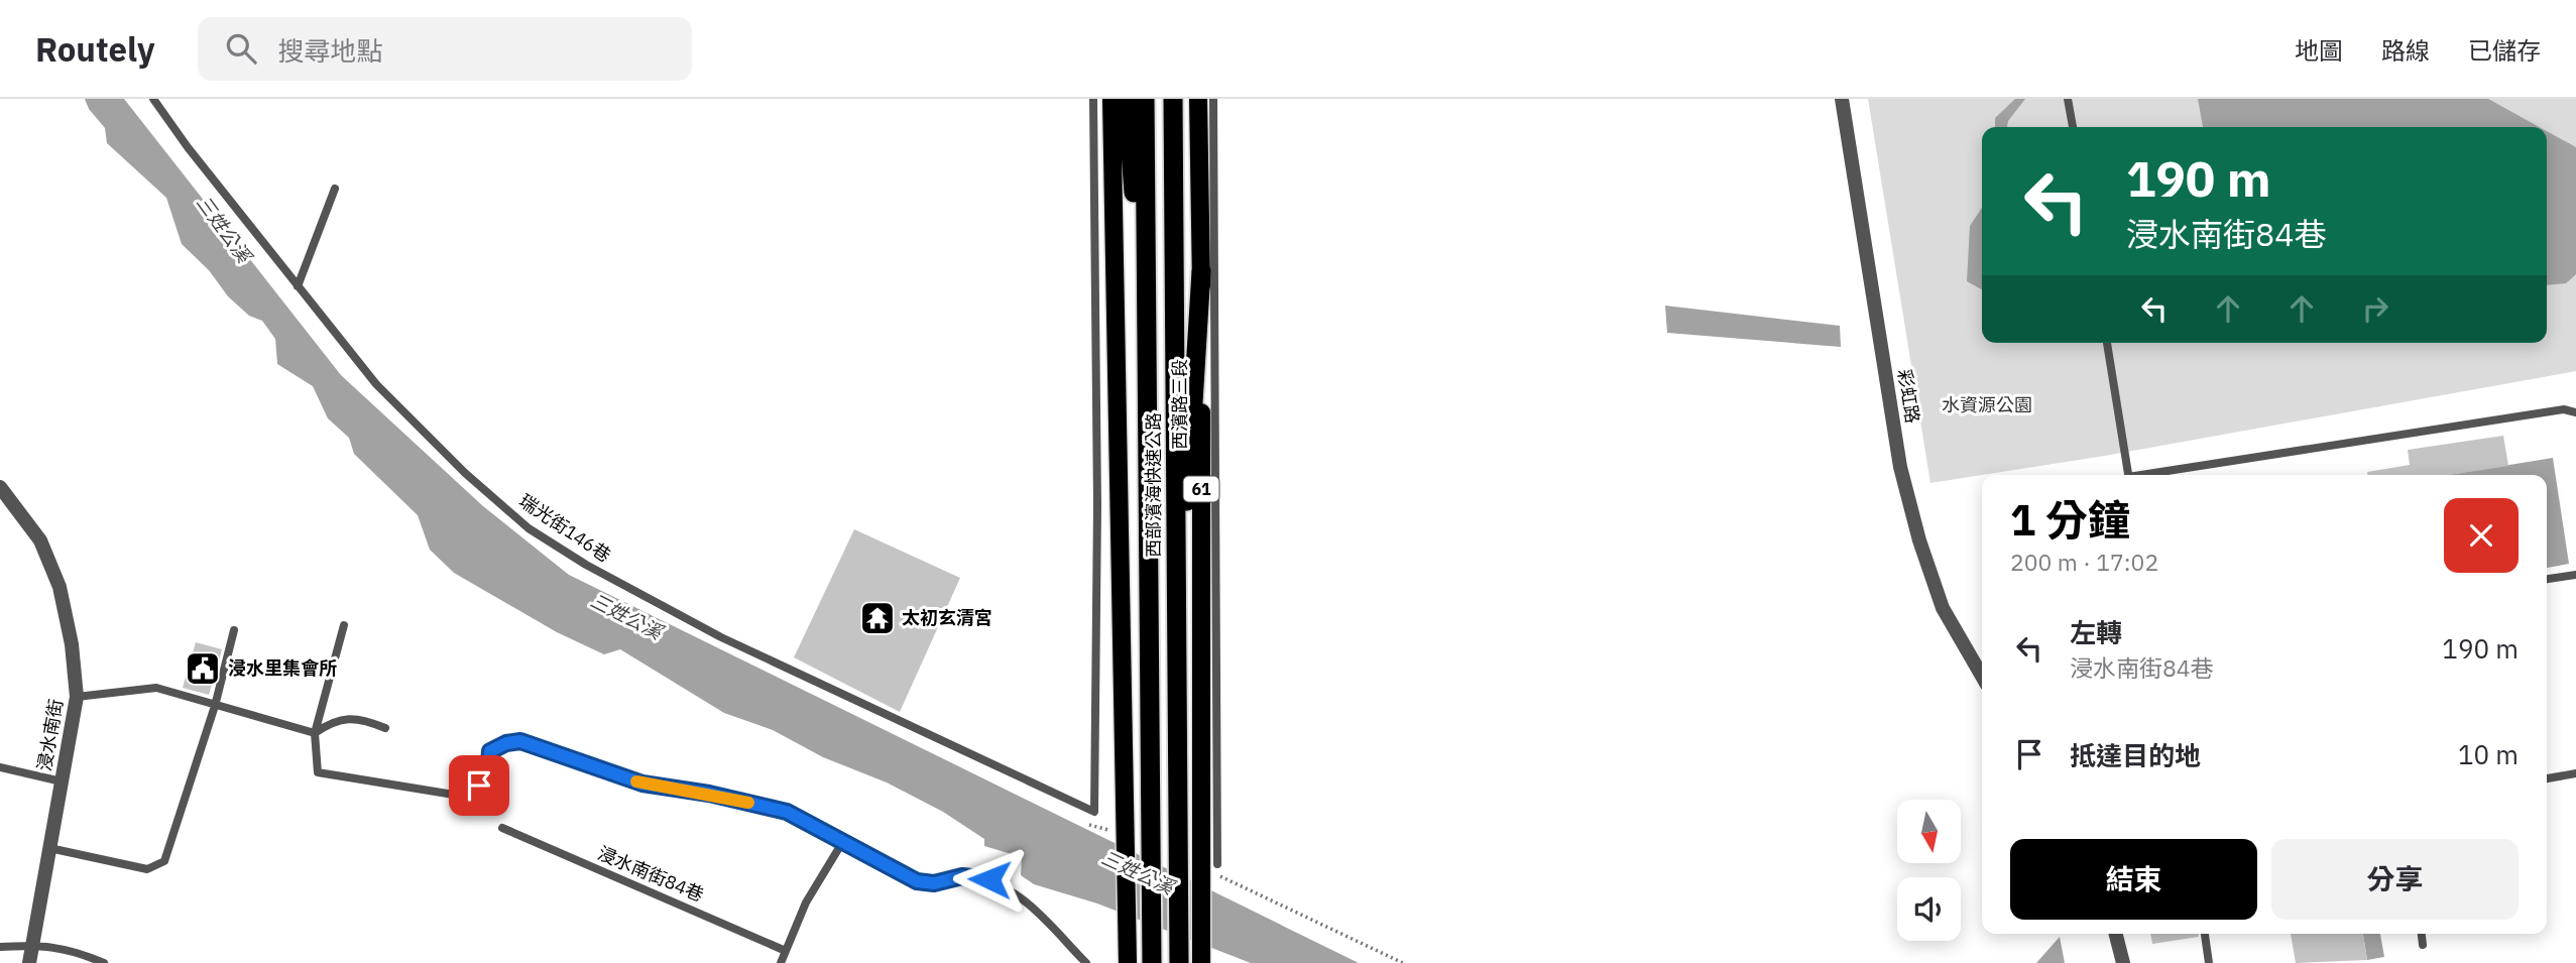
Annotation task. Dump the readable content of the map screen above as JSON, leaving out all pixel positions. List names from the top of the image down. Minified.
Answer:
{"streets":{"highway":["西部濱海快速公路","61"],"main road":["西濱路三段"],"street":["彩虹路","浸水南街"],"lane":["瑞光街146巷","浸水南街84巷"]},"water":["三姓公溪"],"parks":["水資源公園"],"places":{"temple":["太初玄清宮"],"public building":["浸水里集會所"]},"north":"bottom","page":{"header":"Routely","search":"搜尋地點","nav":["地圖","路線","已儲存"],"turn":["190 m","浸水南街84巷"],"heading":["1 分鐘","200 m · 17:02"],"list":[{"name":"左轉","note":"浸水南街84巷","value":"190 m"},{"name":"抵達目的地","value":"10 m"}],"buttons":["結束","分享"]}}
